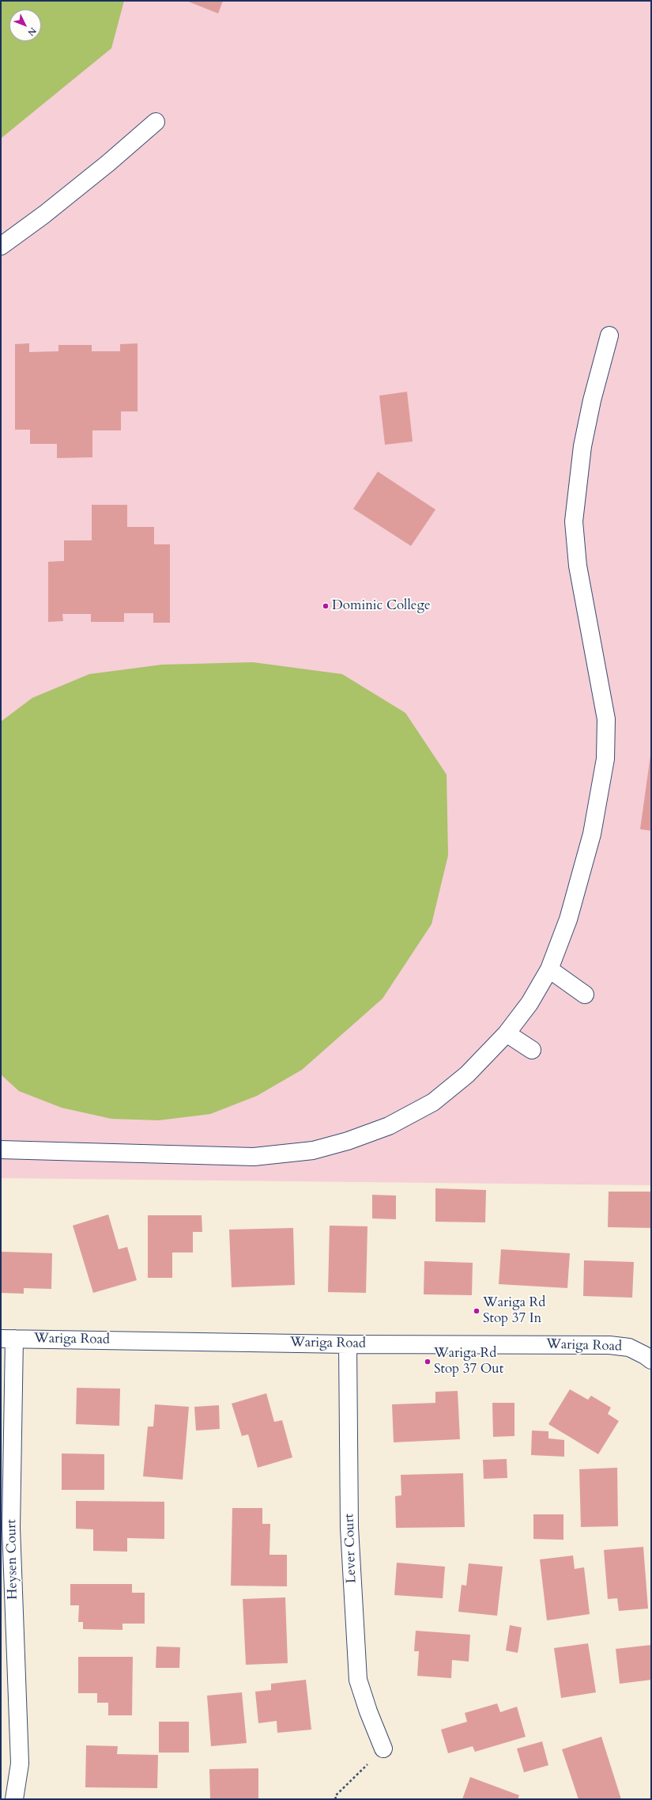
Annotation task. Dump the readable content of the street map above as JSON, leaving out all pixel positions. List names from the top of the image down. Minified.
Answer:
{"streets":{"street":["Wariga Road","Lever Court","Heysen Court"]},"crossings":[["Wariga Road","Lever Court"],["Wariga Road","Heysen Court"]],"places":["Dominic College","Wariga Rd Stop 37 In","Wariga Rd Stop 37 Out"],"north":"bottom right"}
